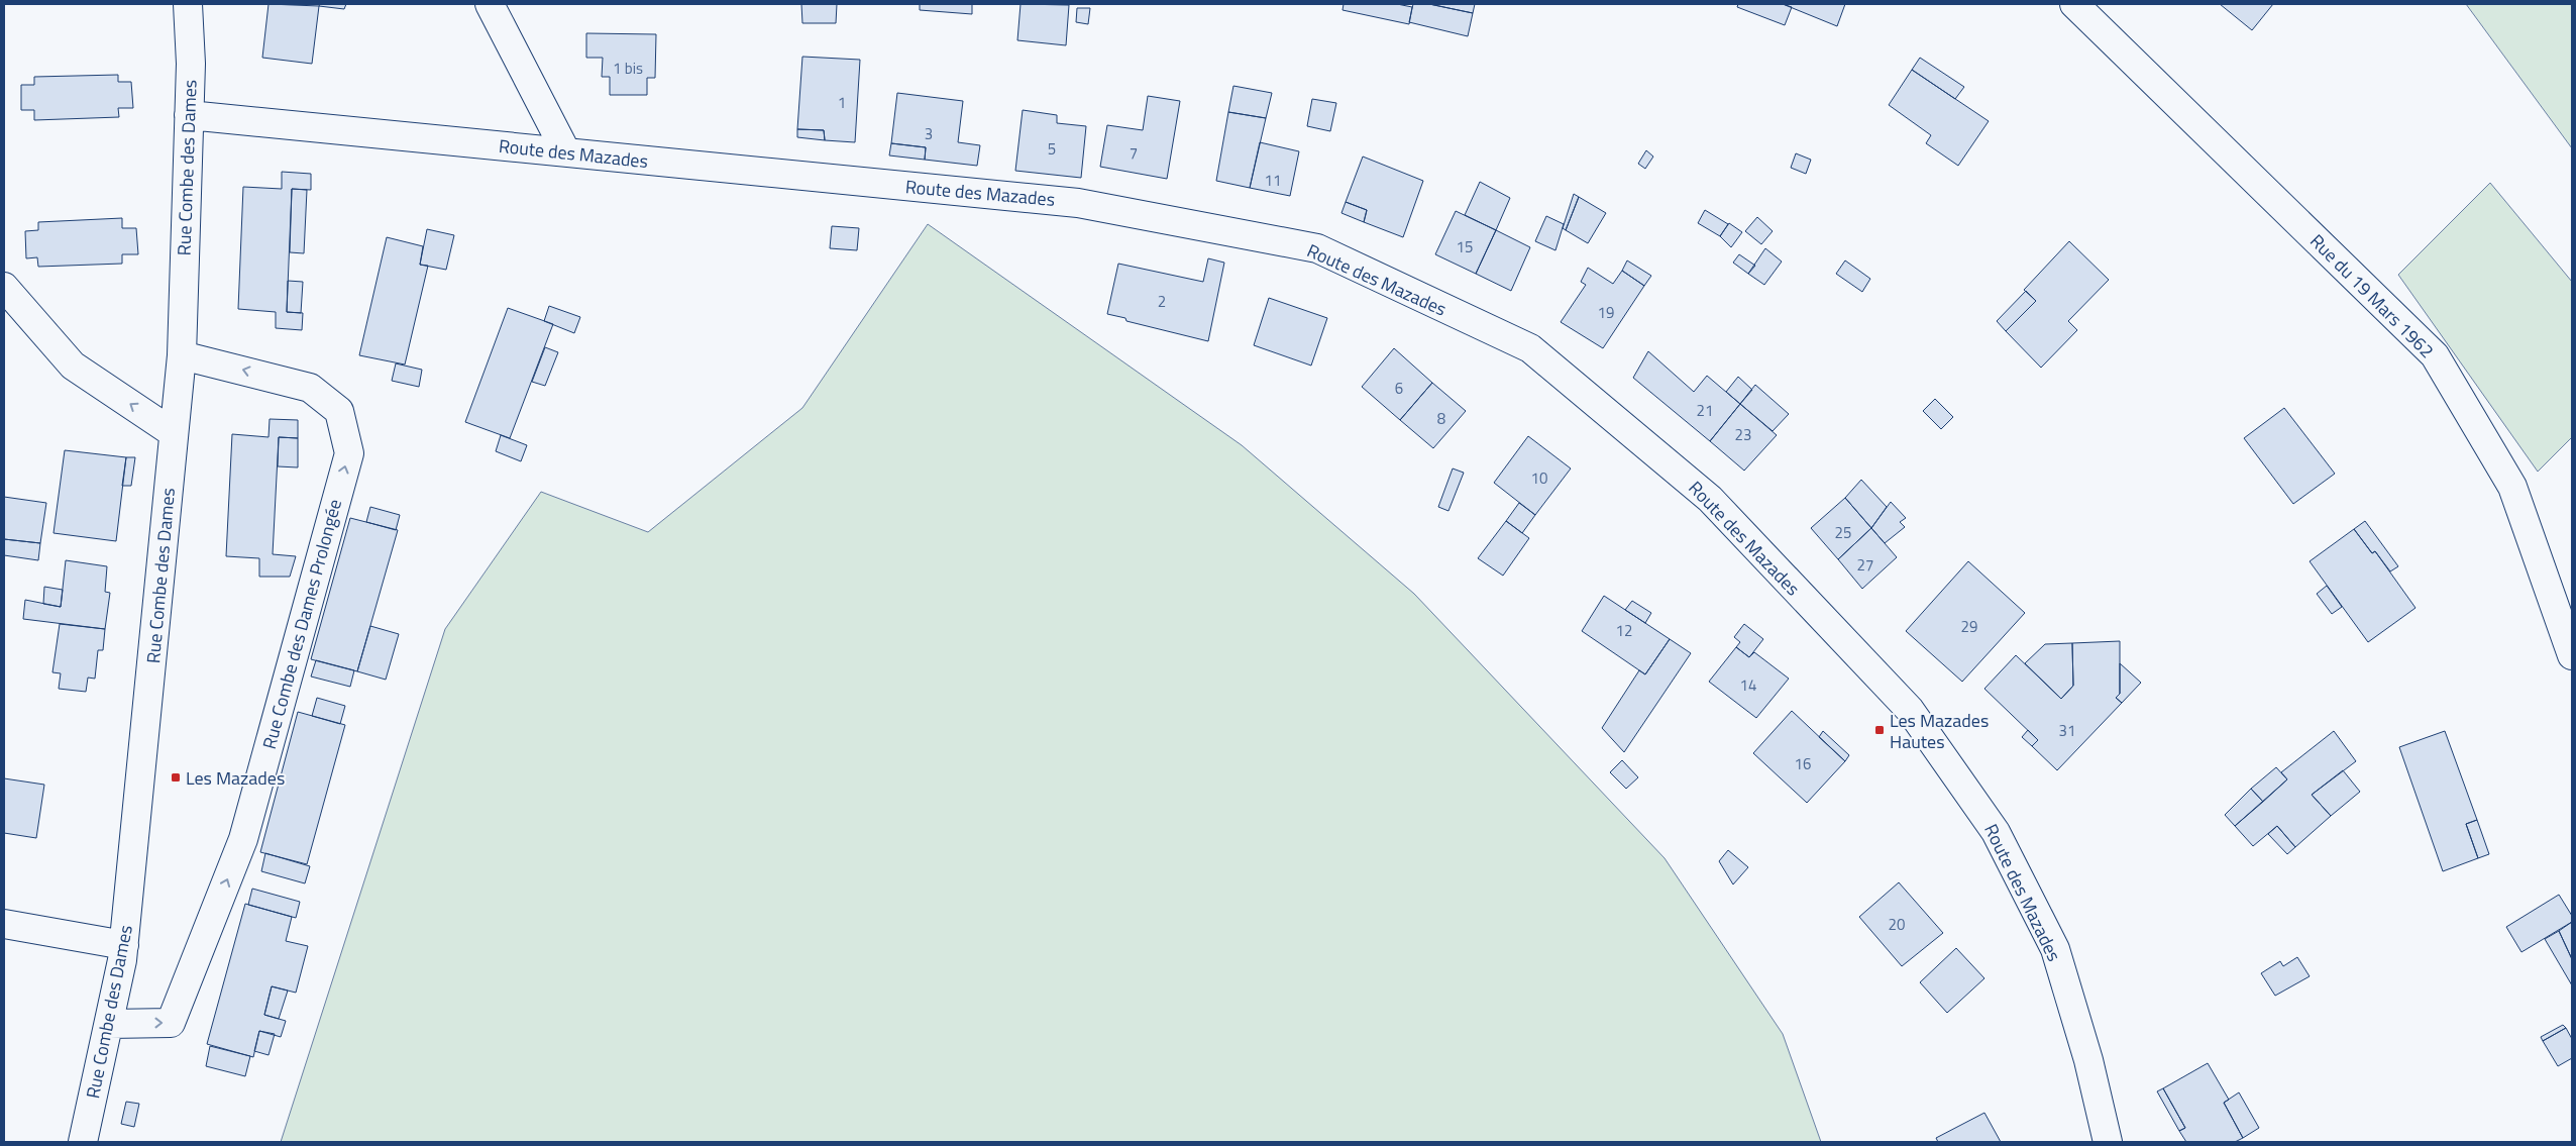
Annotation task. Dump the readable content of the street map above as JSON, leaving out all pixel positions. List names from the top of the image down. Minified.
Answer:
{"streets":{"street":["Route des Mazades","Rue Combe des Dames","Rue du 19 Mars 1962","Rue Combe des Dames Prolongée"]},"crossings":[["Route des Mazades","Rue Combe des Dames"],["Rue Combe des Dames","Rue Combe des Dames Prolongée"]],"places":{"transit":["Les Mazades Hautes","Les Mazades"]},"house_numbers":["1 bis","1","3","5","7","11","15","2","19","6","21","8","23","10","25","27","29","12","14","31","16","20"]}
